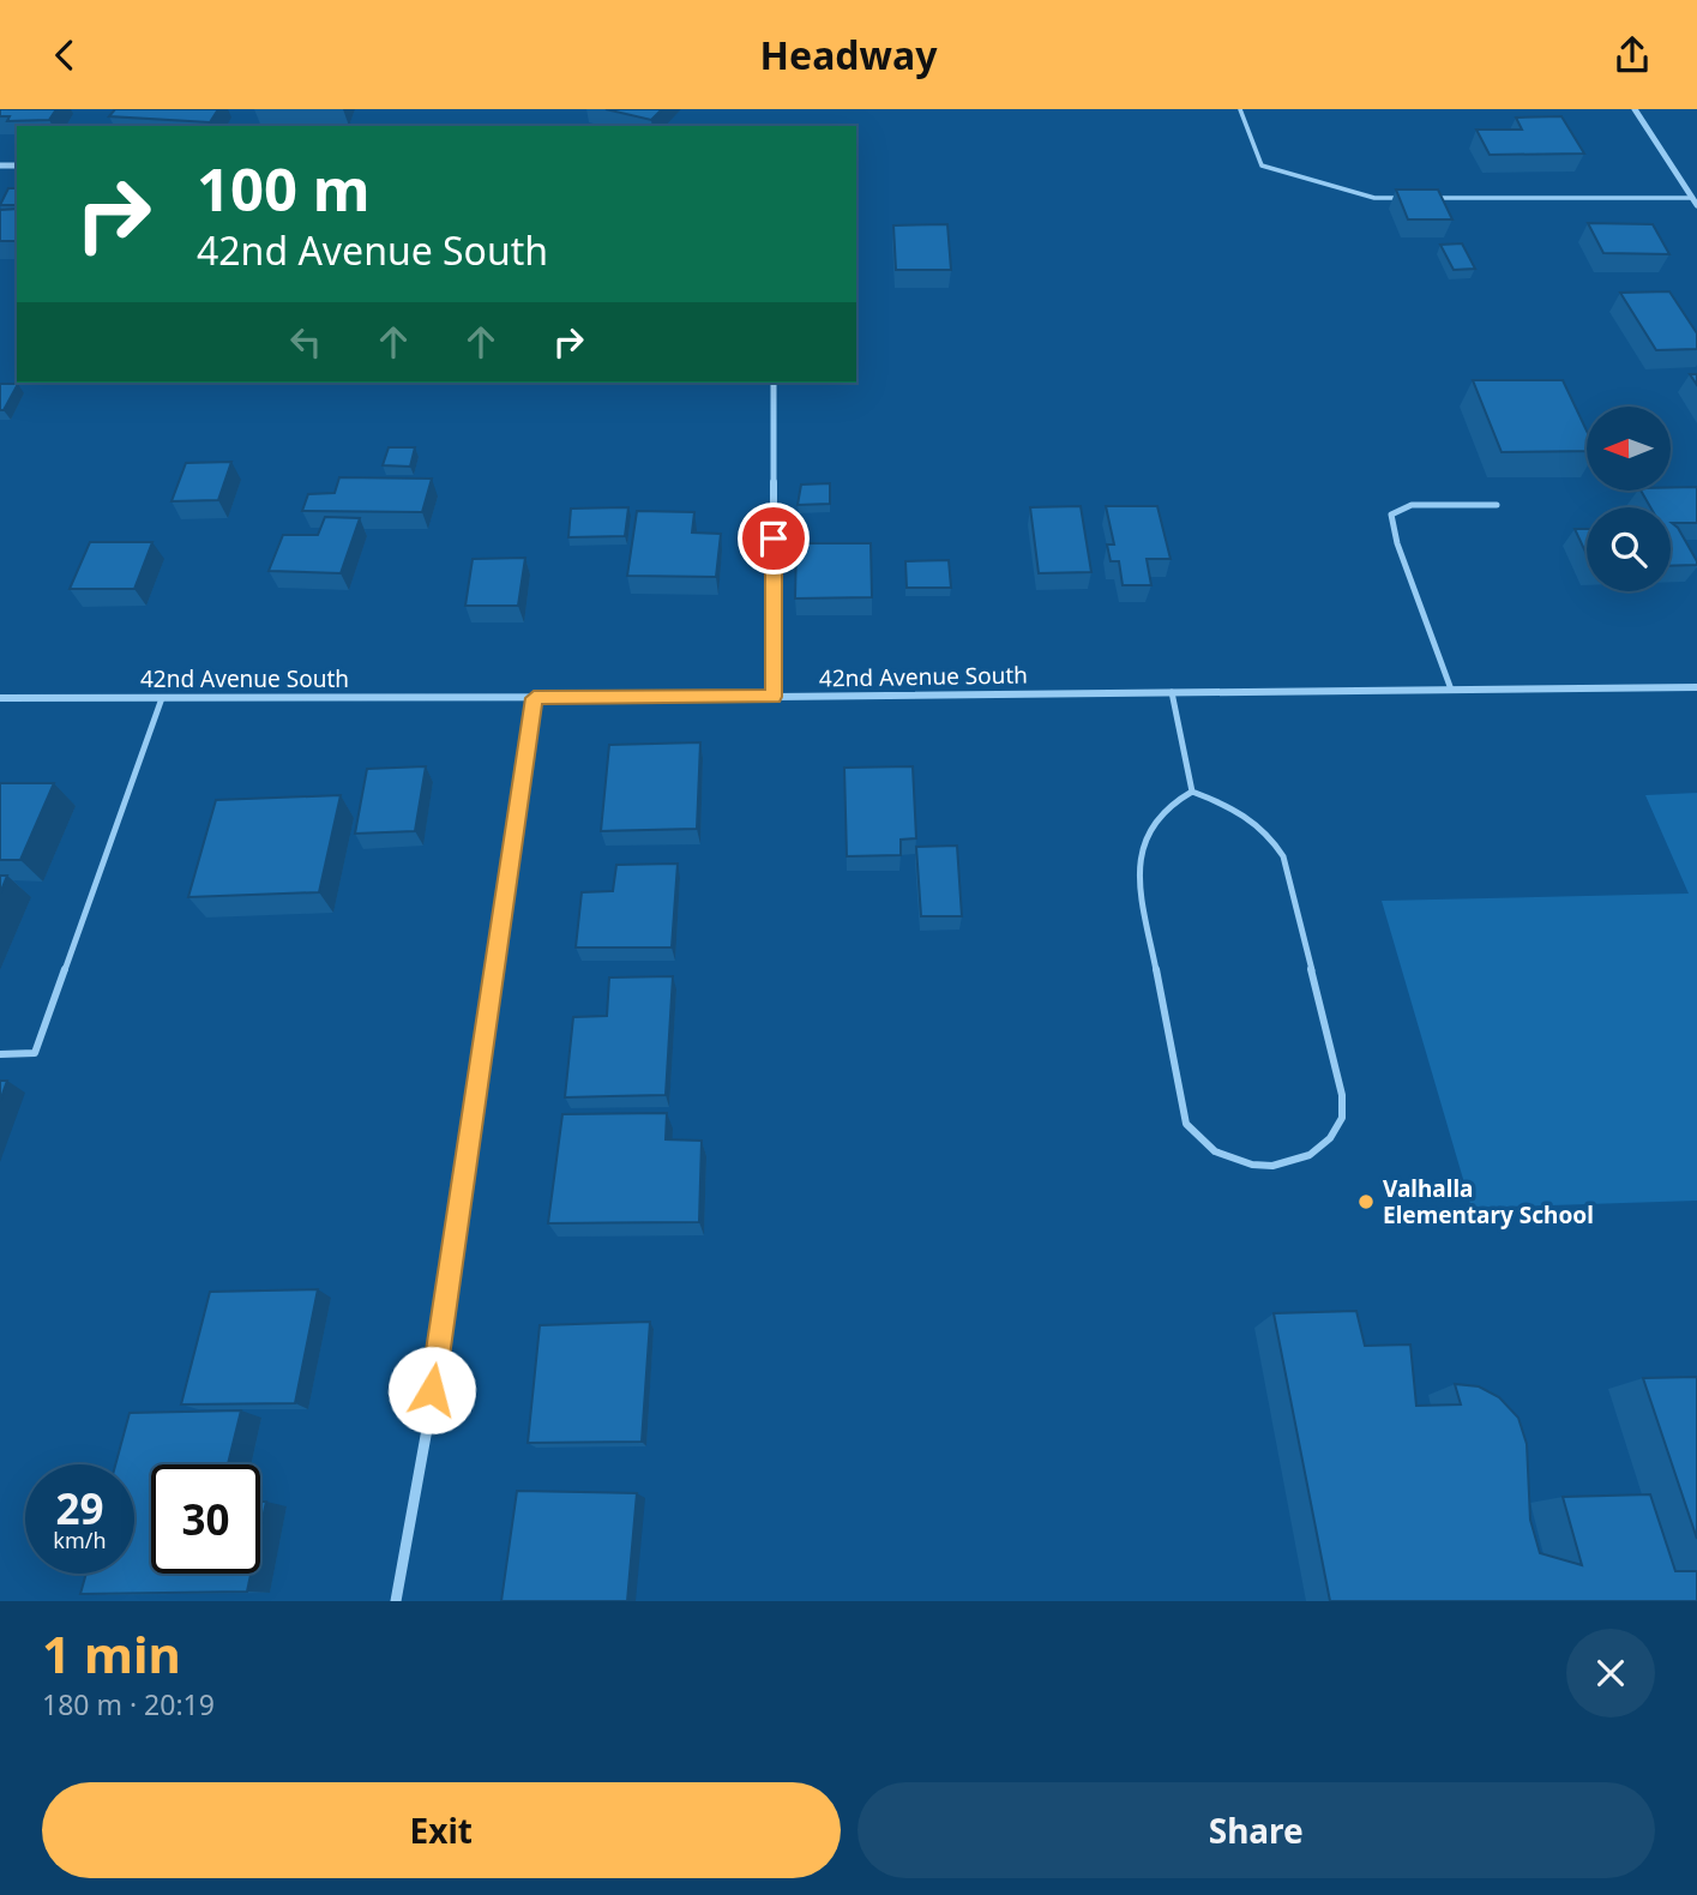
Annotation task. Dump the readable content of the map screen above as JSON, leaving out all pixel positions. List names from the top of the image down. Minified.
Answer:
{"streets":{"street":["42nd Avenue South"]},"places":["Valhalla Elementary School"],"north":"left","page":{"header":"Headway","turn":["100 m","42nd Avenue South"],"speed":"29 km/h","limit":"30","heading":["1 min","180 m · 20:19"],"buttons":["Exit","Share"]}}
